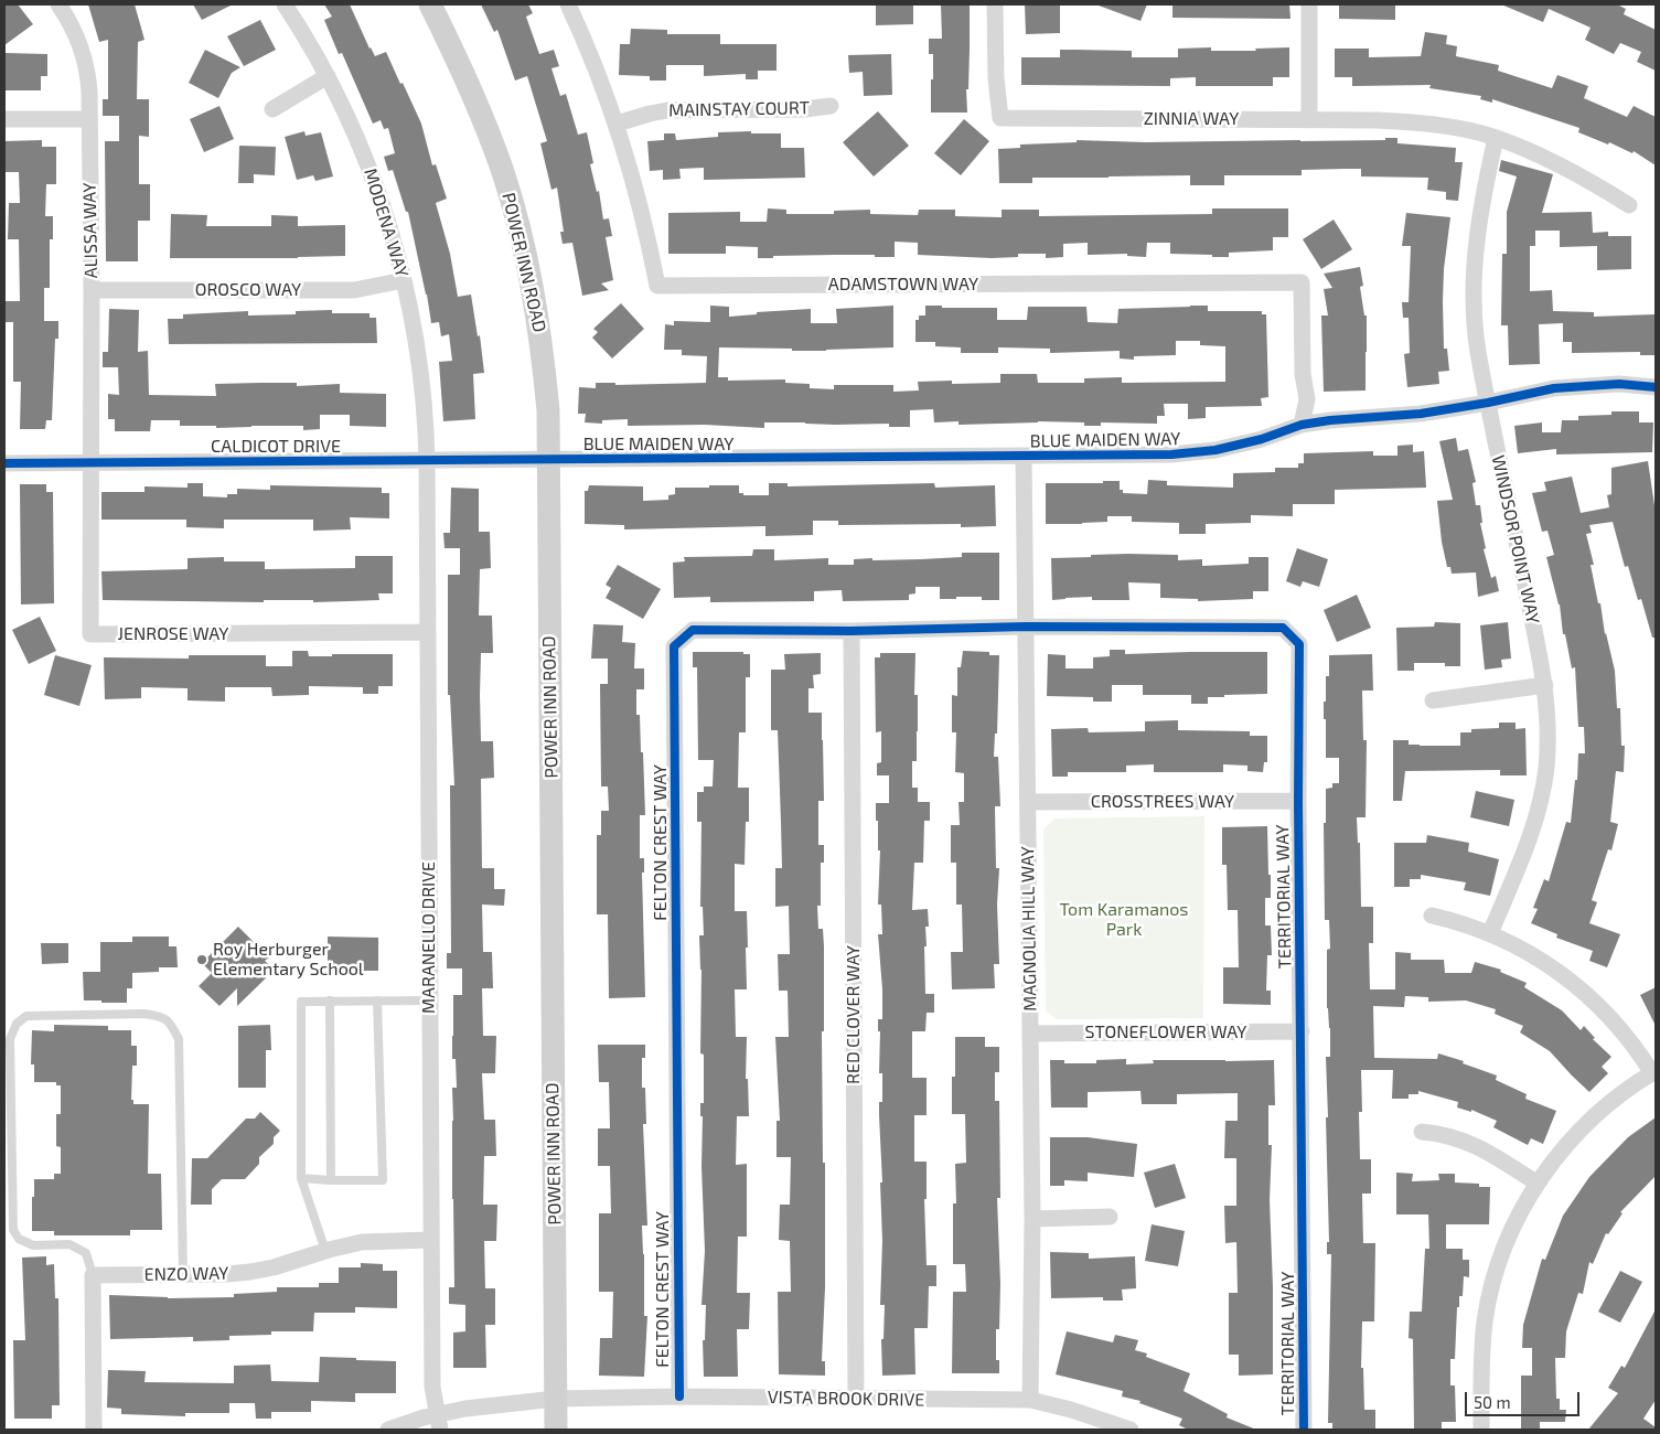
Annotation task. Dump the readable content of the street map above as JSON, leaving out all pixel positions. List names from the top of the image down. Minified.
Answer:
{"streets":{"main road":["POWER INN ROAD"],"street":["MAINSTAY COURT","ZINNIA WAY","MODENA WAY","ALISSA WAY","ADAMSTOWN WAY","OROSCO WAY","BLUE MAIDEN WAY","CALDICOT DRIVE","WINDSOR POINT WAY","JENROSE WAY","CROSSTREES WAY","FELTON CREST WAY","TERRITORIAL WAY","MAGNOLIA HILL WAY","MARANELLO DRIVE","RED CLOVER WAY","STONEFLOWER WAY","ENZO WAY","VISTA BROOK DRIVE"]},"crossings":[["MAINSTAY COURT","ADAMSTOWN WAY"],["ZINNIA WAY","WINDSOR POINT WAY"],["MODENA WAY","OROSCO WAY"],["MODENA WAY","CALDICOT DRIVE"],["MODENA WAY","MARANELLO DRIVE"],["ALISSA WAY","OROSCO WAY"],["ALISSA WAY","CALDICOT DRIVE"],["ALISSA WAY","JENROSE WAY"],["POWER INN ROAD","BLUE MAIDEN WAY"],["POWER INN ROAD","CALDICOT DRIVE"],["POWER INN ROAD","VISTA BROOK DRIVE"],["ADAMSTOWN WAY","BLUE MAIDEN WAY"],["BLUE MAIDEN WAY","CALDICOT DRIVE"],["BLUE MAIDEN WAY","WINDSOR POINT WAY"],["BLUE MAIDEN WAY","MAGNOLIA HILL WAY"],["CALDICOT DRIVE","JENROSE WAY"],["CALDICOT DRIVE","MARANELLO DRIVE"],["JENROSE WAY","MARANELLO DRIVE"],["CROSSTREES WAY","TERRITORIAL WAY"],["CROSSTREES WAY","MAGNOLIA HILL WAY"],["FELTON CREST WAY","TERRITORIAL WAY"],["FELTON CREST WAY","MAGNOLIA HILL WAY"],["FELTON CREST WAY","RED CLOVER WAY"],["FELTON CREST WAY","VISTA BROOK DRIVE"],["TERRITORIAL WAY","MAGNOLIA HILL WAY"],["TERRITORIAL WAY","STONEFLOWER WAY"],["MAGNOLIA HILL WAY","STONEFLOWER WAY"],["MAGNOLIA HILL WAY","VISTA BROOK DRIVE"],["MARANELLO DRIVE","ENZO WAY"],["MARANELLO DRIVE","VISTA BROOK DRIVE"],["RED CLOVER WAY","VISTA BROOK DRIVE"]],"parks":["Tom Karamanos Park"],"places":["Roy Herburger Elementary School"],"scale_bar":"50 m"}
